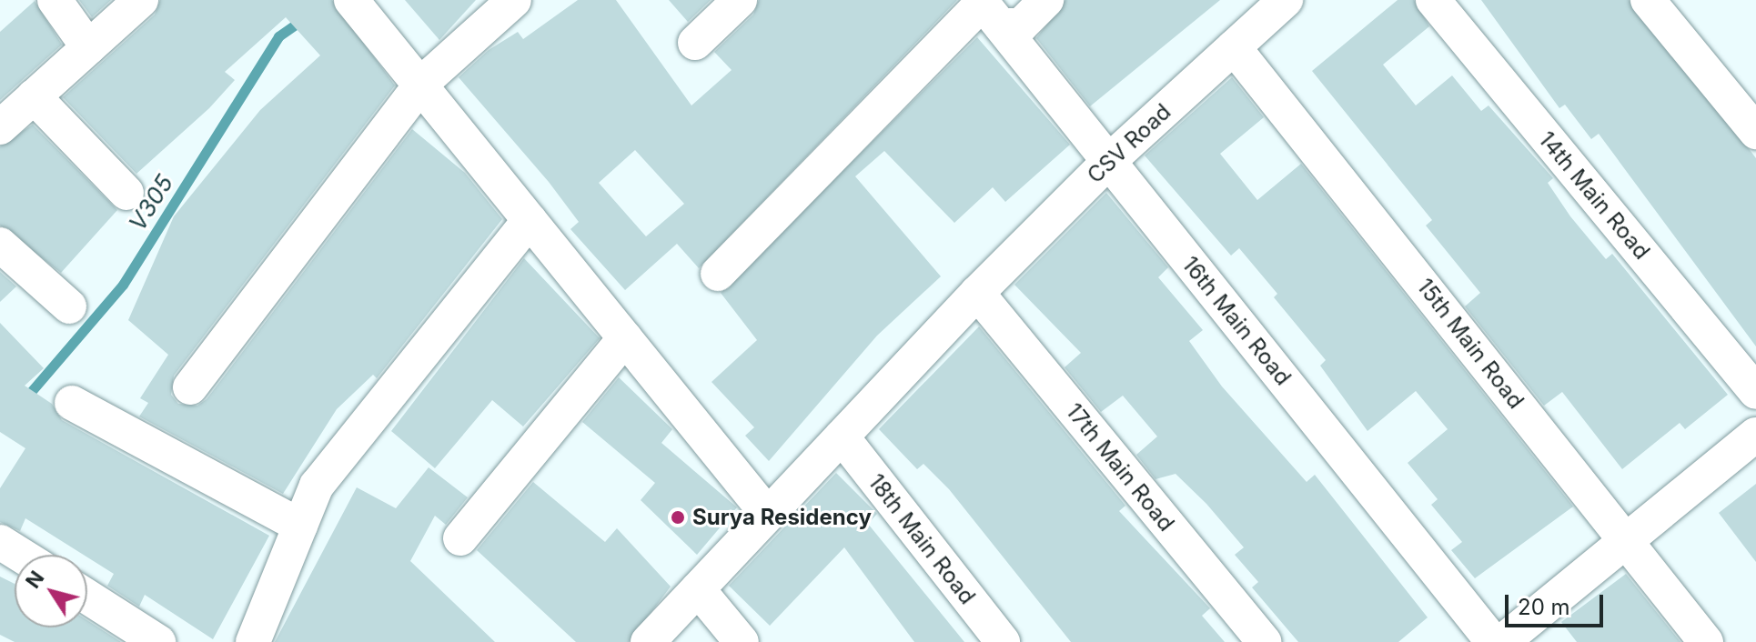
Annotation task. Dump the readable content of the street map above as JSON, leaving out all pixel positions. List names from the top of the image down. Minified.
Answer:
{"streets":{"street":["CSV Road","14th Main Road","16th Main Road","15th Main Road","17th Main Road","18th Main Road"]},"crossings":[["CSV Road","16th Main Road"],["CSV Road","15th Main Road"],["CSV Road","17th Main Road"],["CSV Road","18th Main Road"]],"water":["V305"],"places":["Surya Residency"],"scale_bar":"20 m","north":"top left"}
